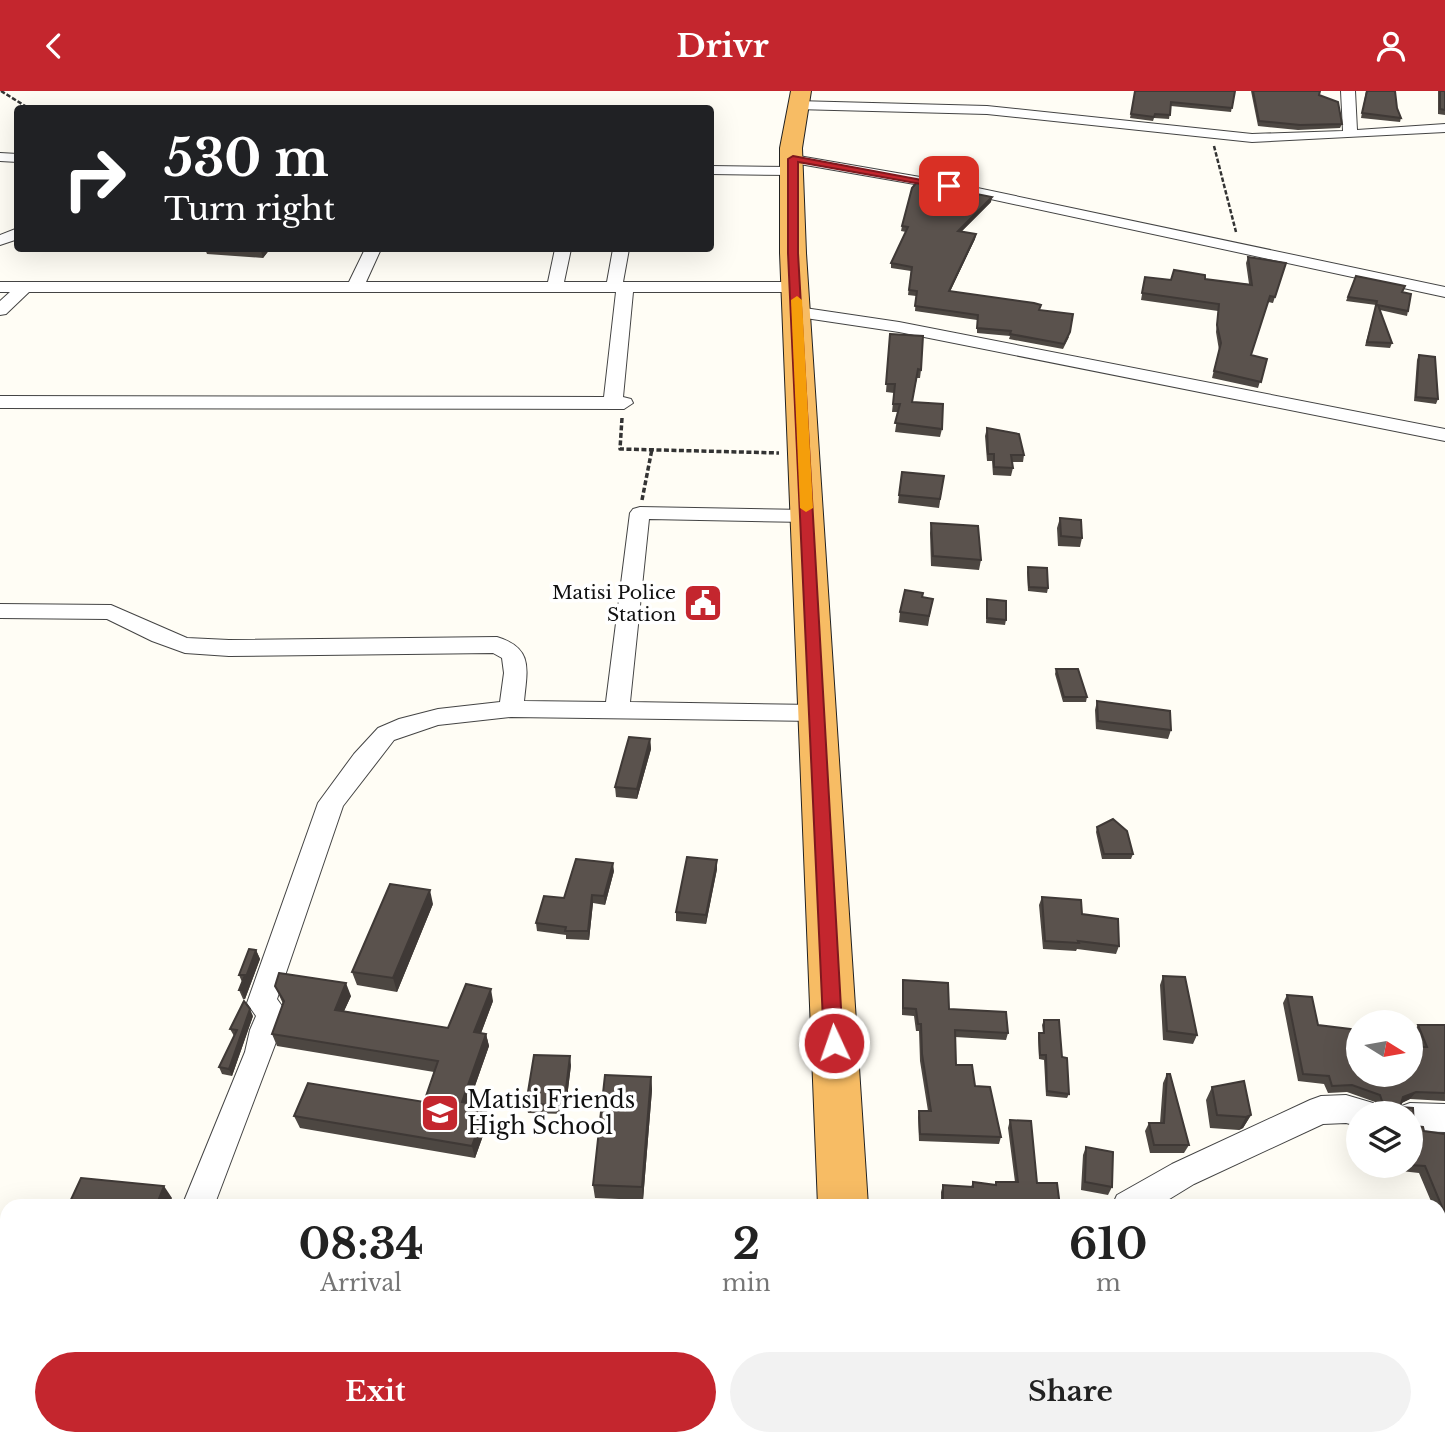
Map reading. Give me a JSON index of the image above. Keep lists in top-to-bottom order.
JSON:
{
  "places": {
    "public building": ["Matisi Police Station"],
    "school or university": ["Matisi Friends High School"]
  },
  "north": "right",
  "page": {
    "header": "Drivr",
    "turn": ["530 m", "Turn right"],
    "eta": [
      "08:34",
      "Arrival",
      "2",
      "min",
      "610",
      "m"
    ],
    "buttons": ["Exit", "Share"]
  }
}
